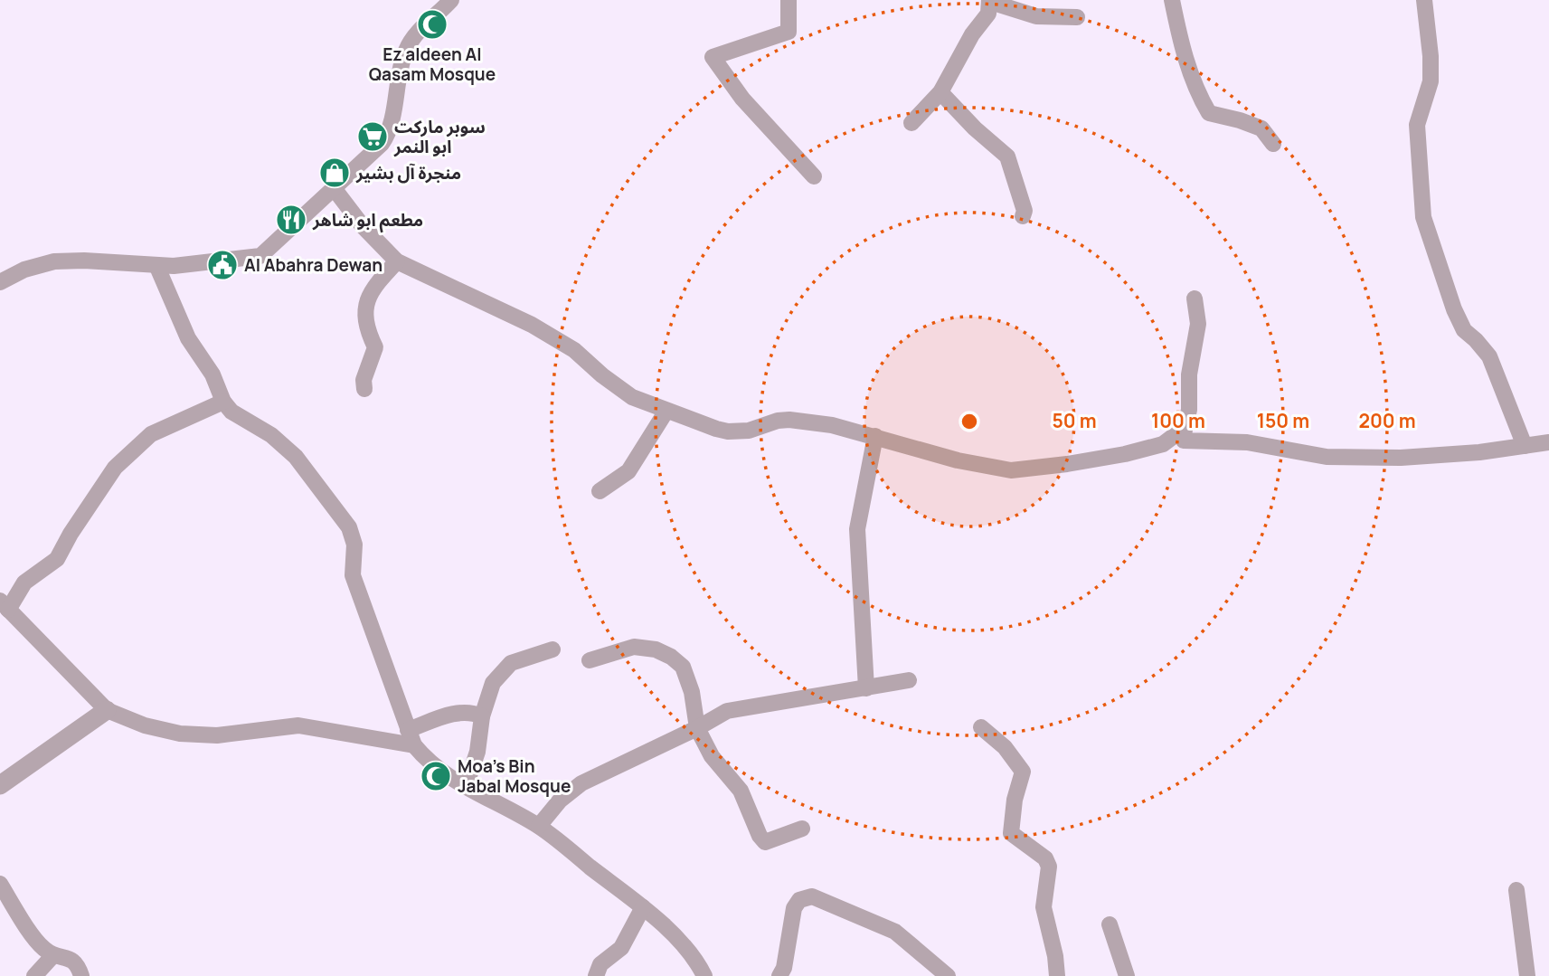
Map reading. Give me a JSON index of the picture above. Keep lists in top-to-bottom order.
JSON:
{
  "places": {
    "mosque": ["Ez aldeen Al Qasam Mosque", "Moa's Bin Jabal Mosque"],
    "supermarket": ["سوبر ماركت ابو النمر"],
    "shop": ["منجرة آل بشير"],
    "restaurant": ["مطعم ابو شاهر"],
    "public building": ["Al Abahra Dewan"]
  },
  "rings": [
    "50 m",
    "100 m",
    "150 m",
    "200 m"
  ]
}
